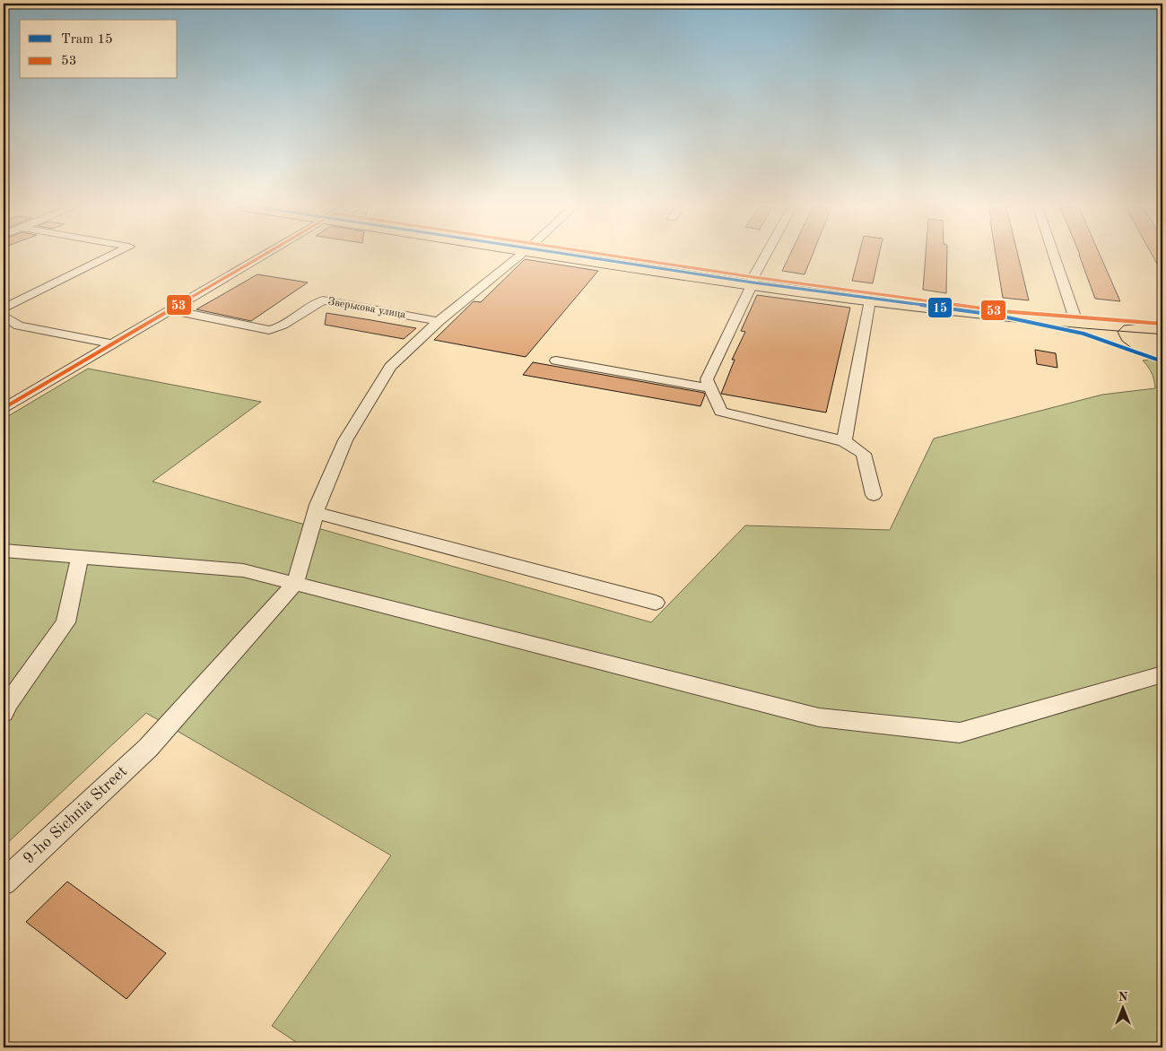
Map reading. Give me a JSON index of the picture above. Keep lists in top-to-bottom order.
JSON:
{
  "streets": {
    "street": ["Зверькова улица", "9-ho Sichnia Street"]
  },
  "lines": ["tram line 15", "transit line 53"],
  "legend": ["Tram 15", "53"],
  "north": "top"
}
